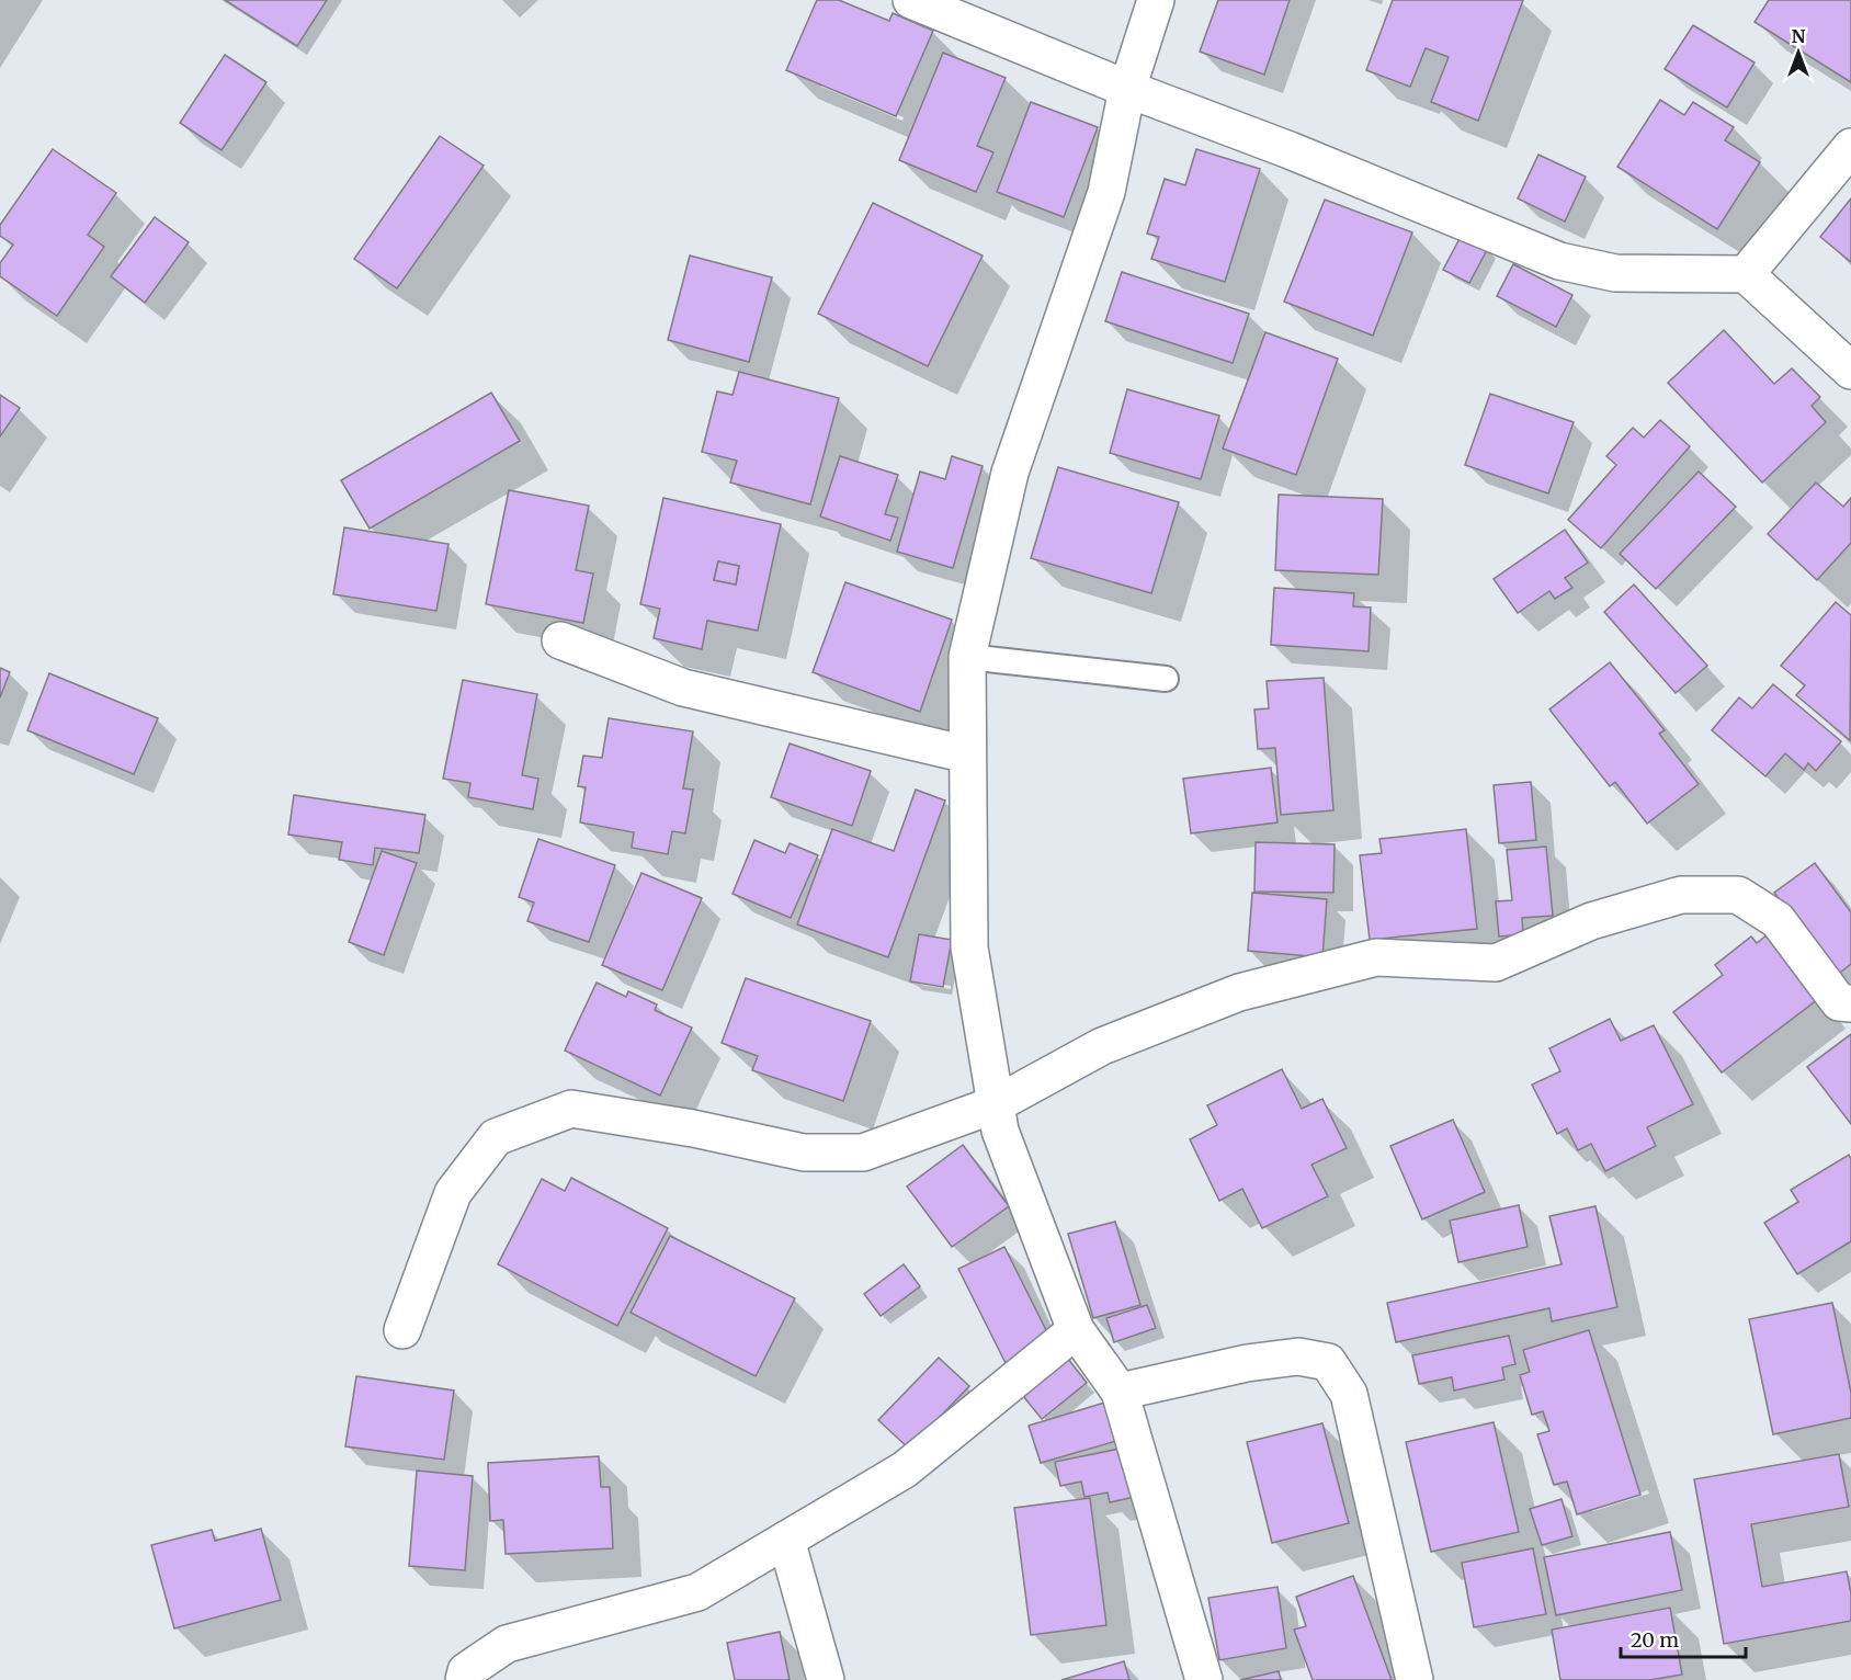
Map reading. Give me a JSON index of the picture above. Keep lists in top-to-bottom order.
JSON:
{
  "scale_bar": "20 m",
  "north": "top"
}
